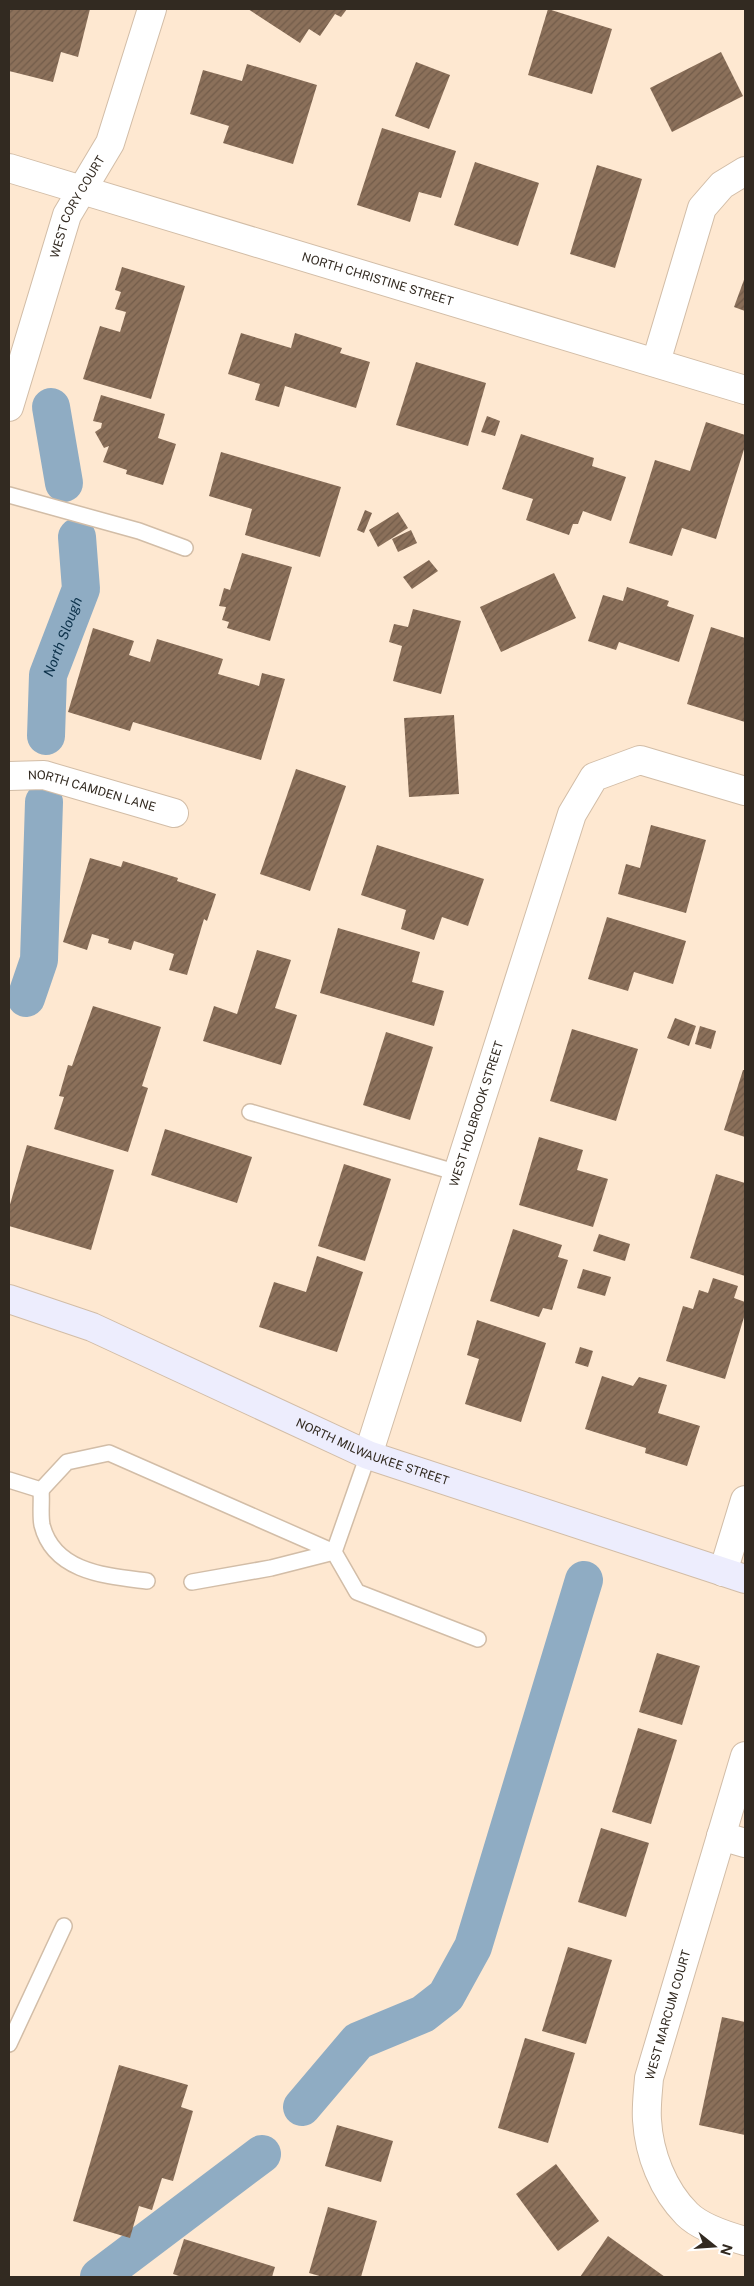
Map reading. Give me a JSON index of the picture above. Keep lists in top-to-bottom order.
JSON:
{
  "streets": {
    "main road": ["NORTH MILWAUKEE STREET"],
    "street": [
      "WEST CORY COURT",
      "NORTH CHRISTINE STREET",
      "NORTH CAMDEN LANE",
      "WEST HOLBROOK STREET",
      "WEST MARCUM COURT"
    ]
  },
  "crossings": [
    ["WEST CORY COURT", "NORTH CHRISTINE STREET"],
    ["WEST HOLBROOK STREET", "NORTH MILWAUKEE STREET"]
  ],
  "water": ["North Slough"],
  "north": "right"
}
